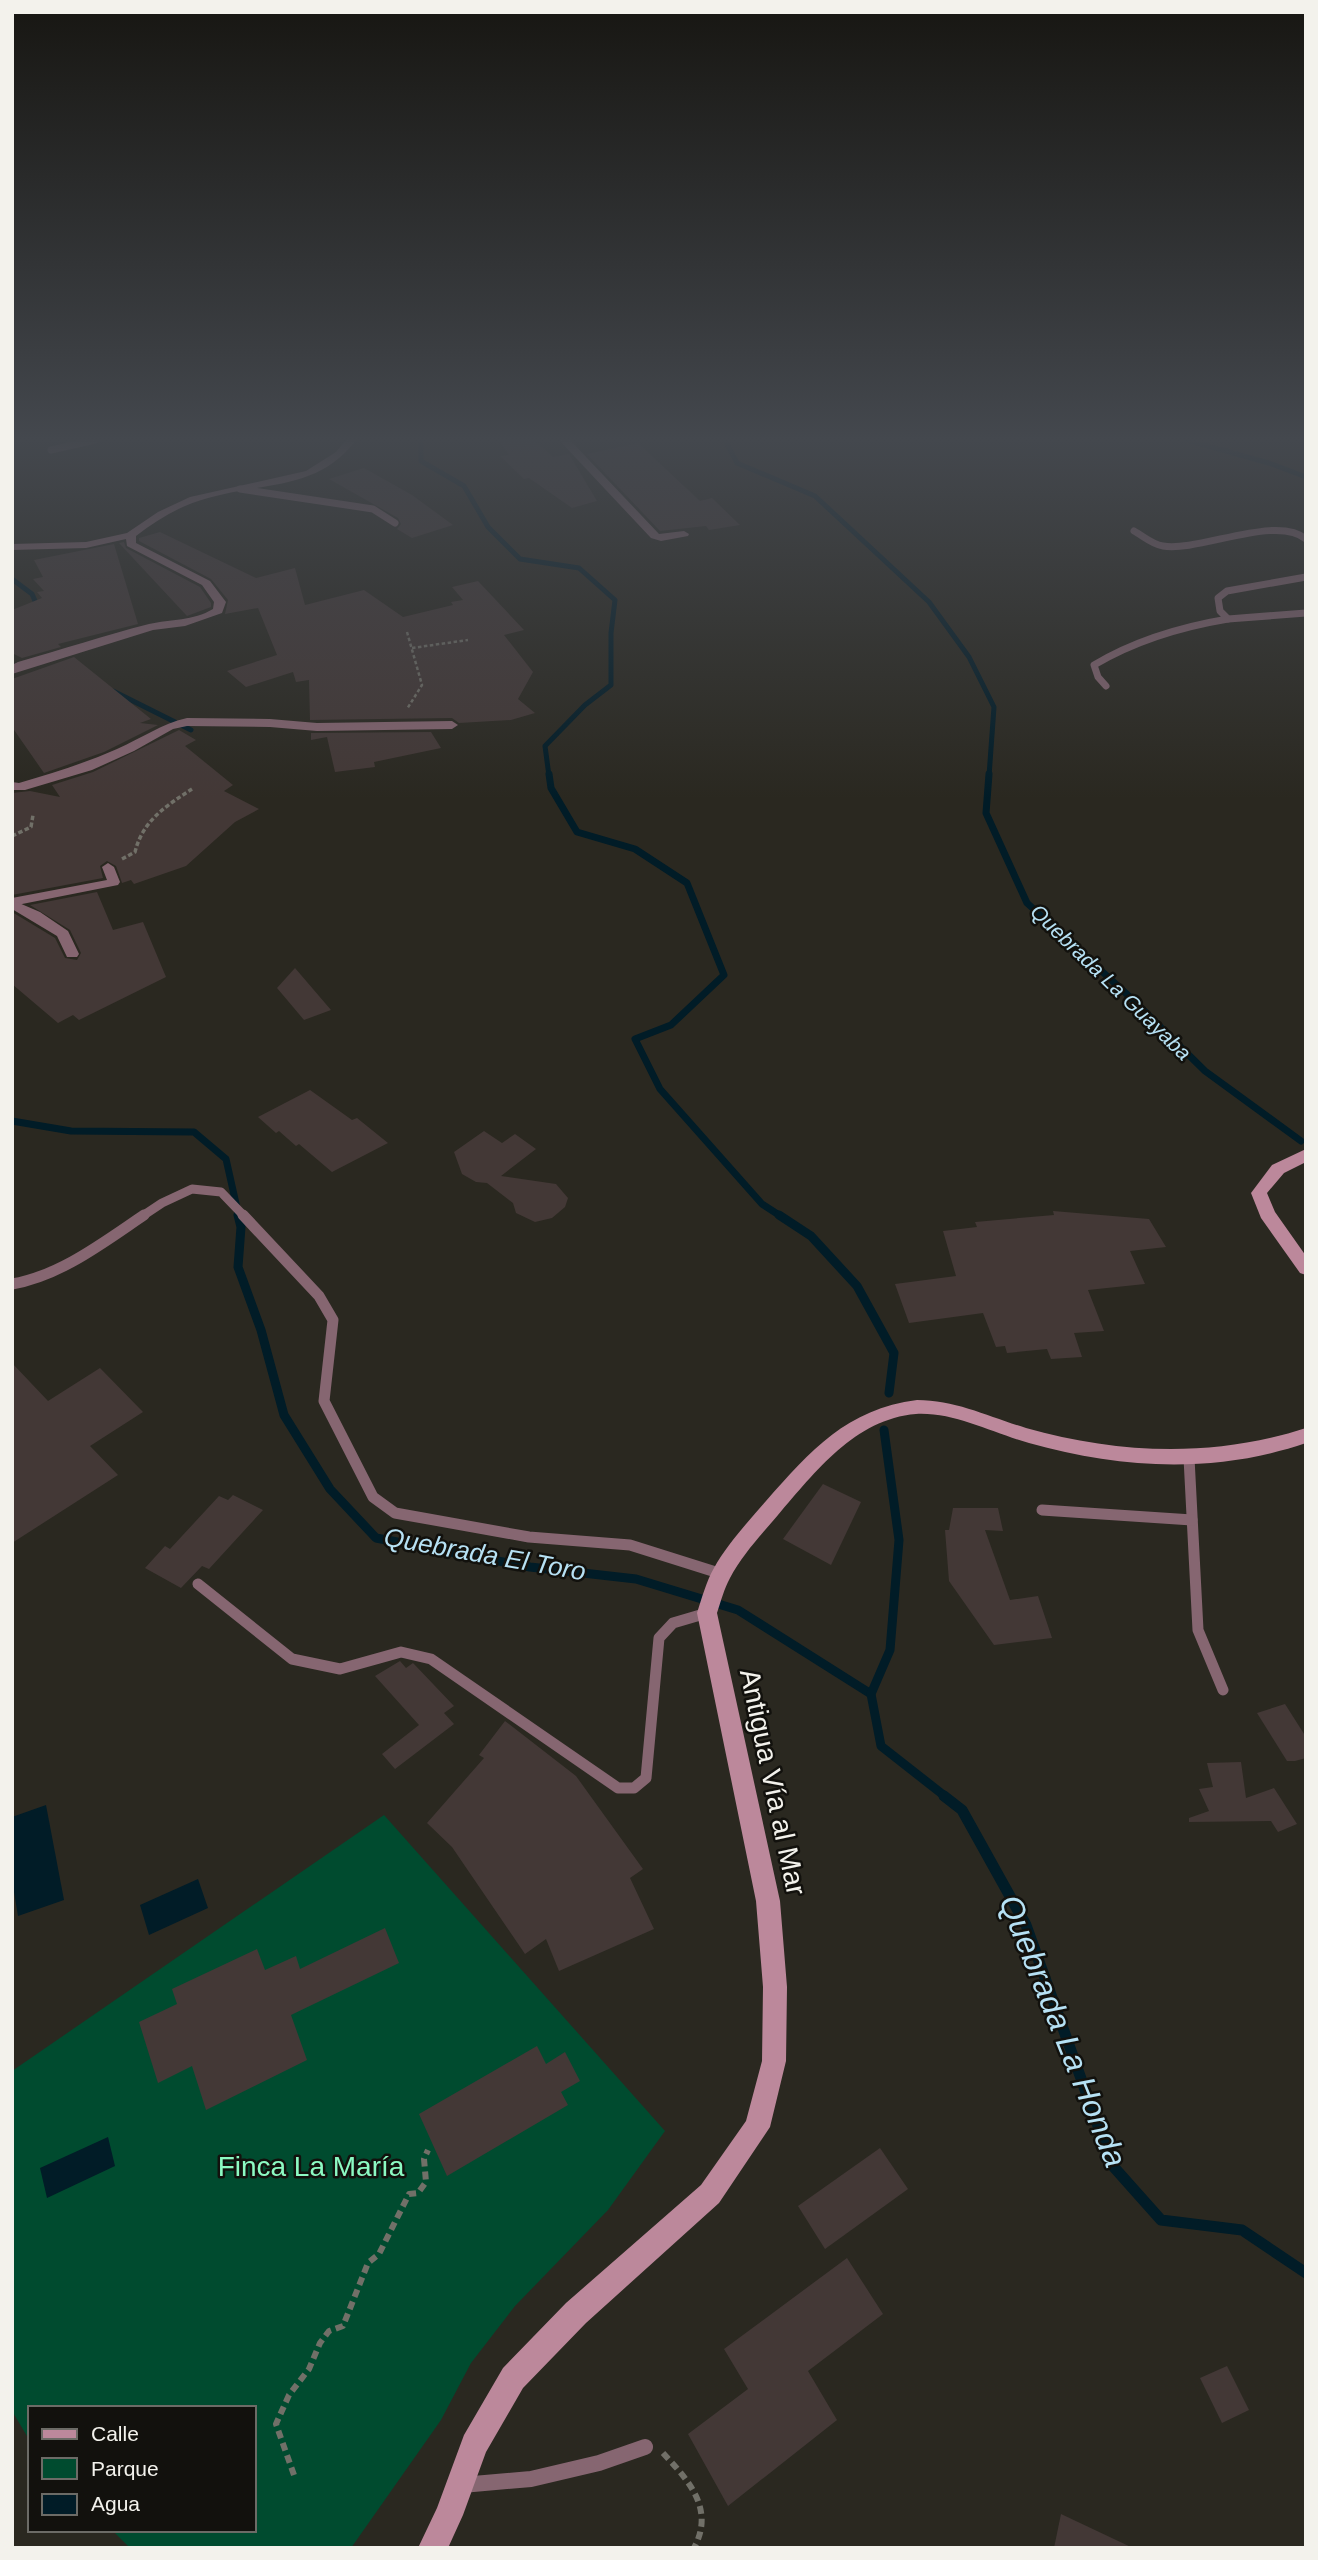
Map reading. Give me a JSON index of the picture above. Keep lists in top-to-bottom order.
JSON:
{
  "streets": {
    "main road": ["Antigua Vía al Mar"]
  },
  "water": ["Quebrada La Guayaba", "Quebrada El Toro", "Quebrada La Honda"],
  "parks": ["Finca La María"],
  "legend": ["Calle", "Parque", "Agua"]
}
